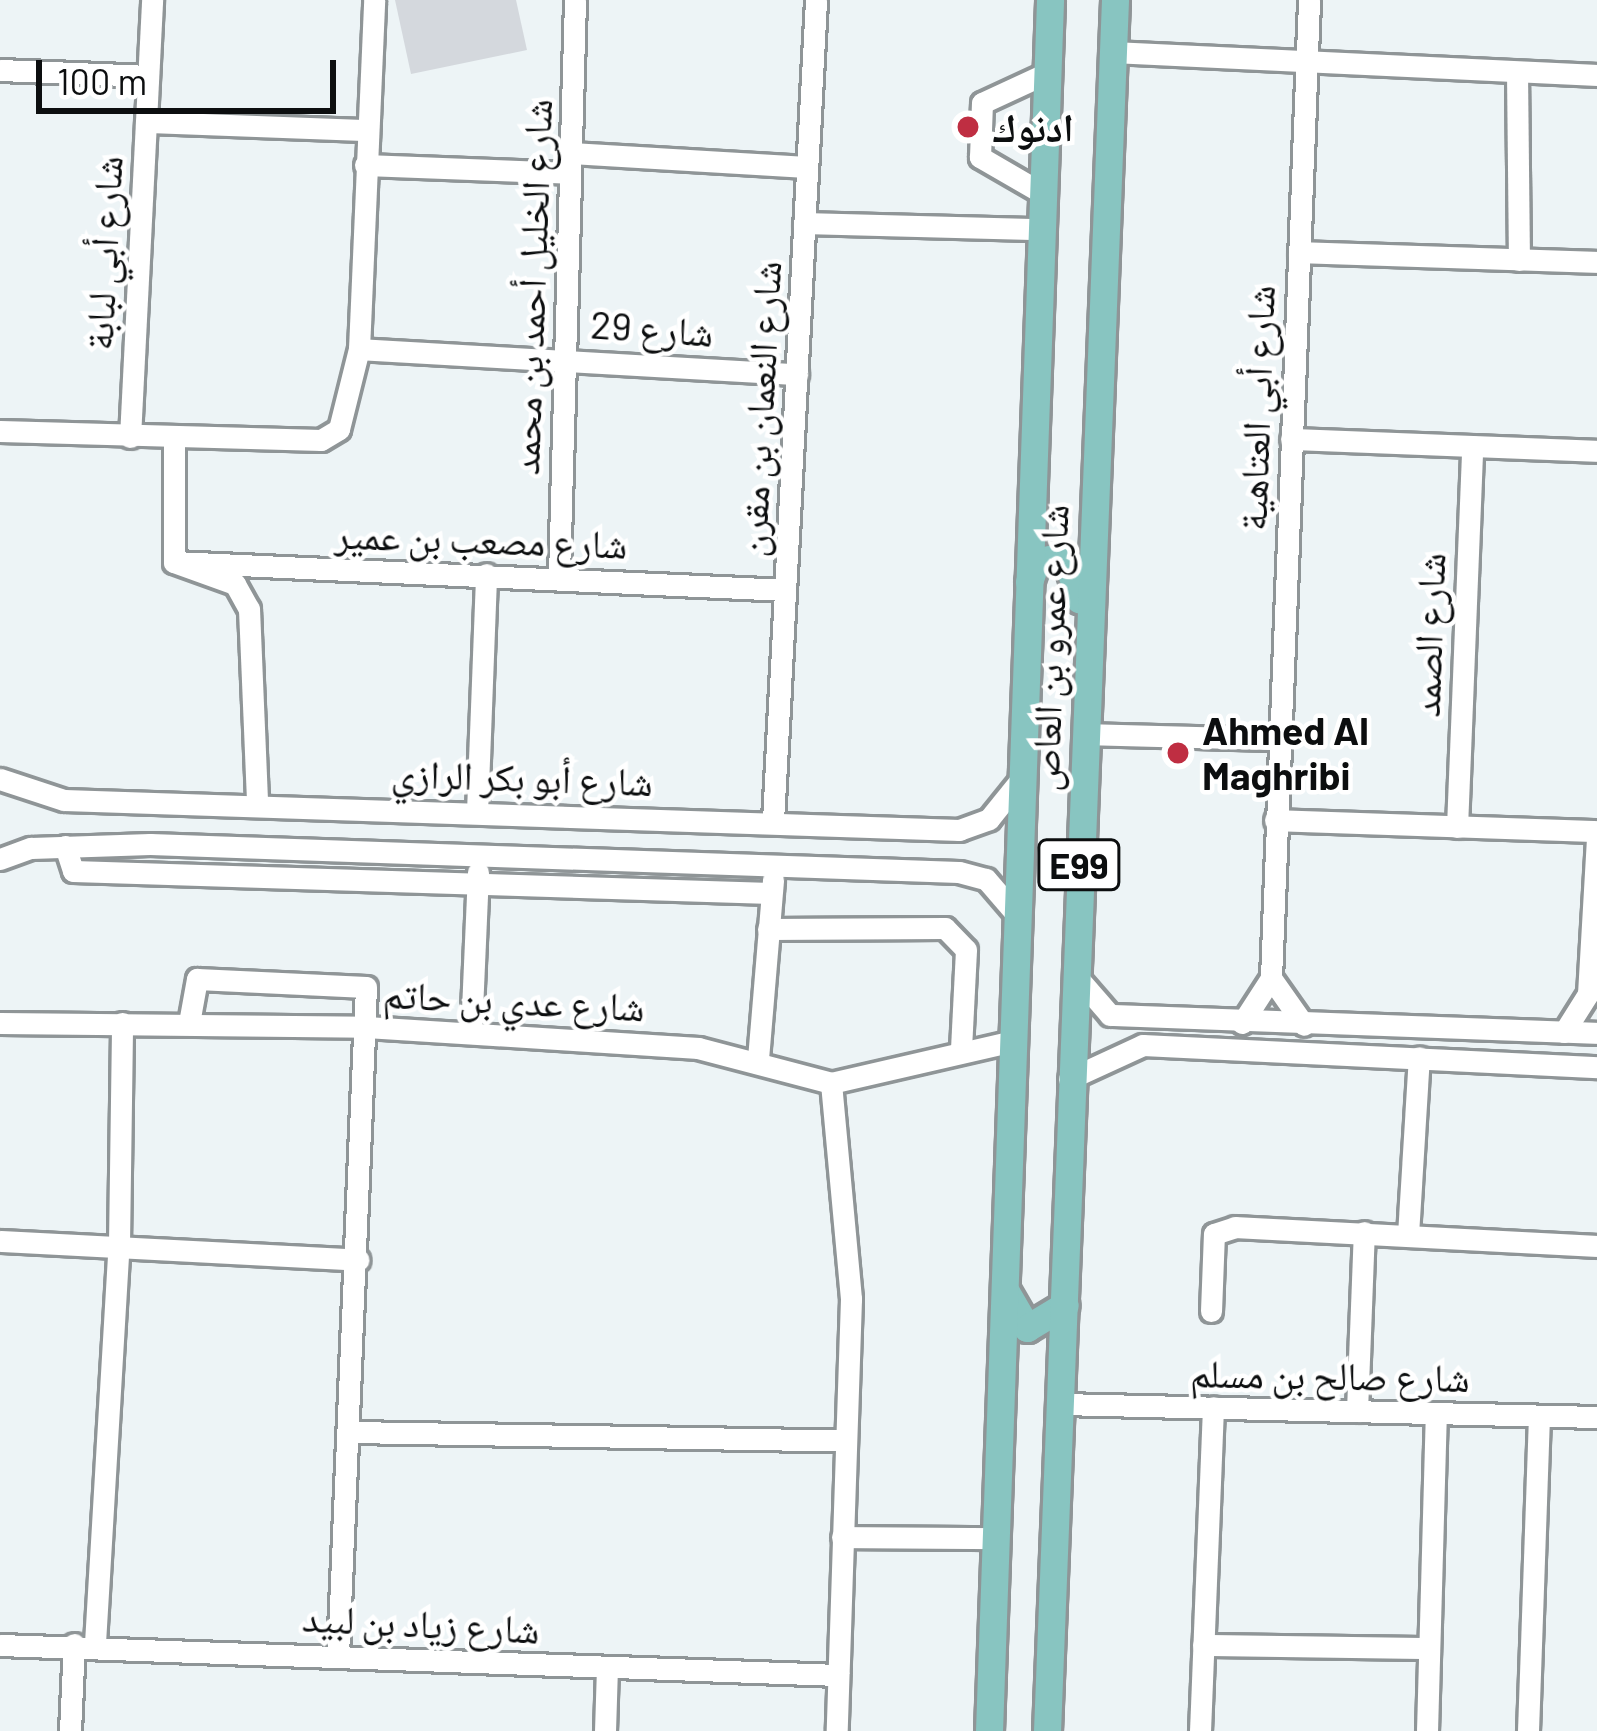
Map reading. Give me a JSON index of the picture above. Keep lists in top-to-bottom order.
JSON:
{
  "streets": {
    "main road": ["شارع عمرو بن العاص", "E99"],
    "street": [
      "شارع أبي لبابة",
      "شارع الخليل أحمد بن محمد",
      "شارع 29",
      "شارع أبي العتاهية",
      "شارع النعمان بن مقرن",
      "شارع مصعب بن عمير",
      "شارع الصمد",
      "شارع أبو بكر الرازي",
      "شارع عدي بن حاتم",
      "شارع صالح بن مسلم",
      "شارع زياد بن لبيد"
    ]
  },
  "crossings": [
    ["شارع الخليل أحمد بن محمد", "شارع 29"],
    ["شارع الخليل أحمد بن محمد", "شارع مصعب بن عمير"],
    ["شارع 29", "شارع النعمان بن مقرن"],
    ["شارع النعمان بن مقرن", "شارع مصعب بن عمير"],
    ["شارع النعمان بن مقرن", "شارع أبو بكر الرازي"],
    ["شارع عمرو بن العاص", "شارع أبو بكر الرازي"],
    ["شارع عمرو بن العاص", "شارع صالح بن مسلم"]
  ],
  "places": ["ادنوك", "Ahmed Al Maghribi"],
  "scale_bar": "100 m"
}
